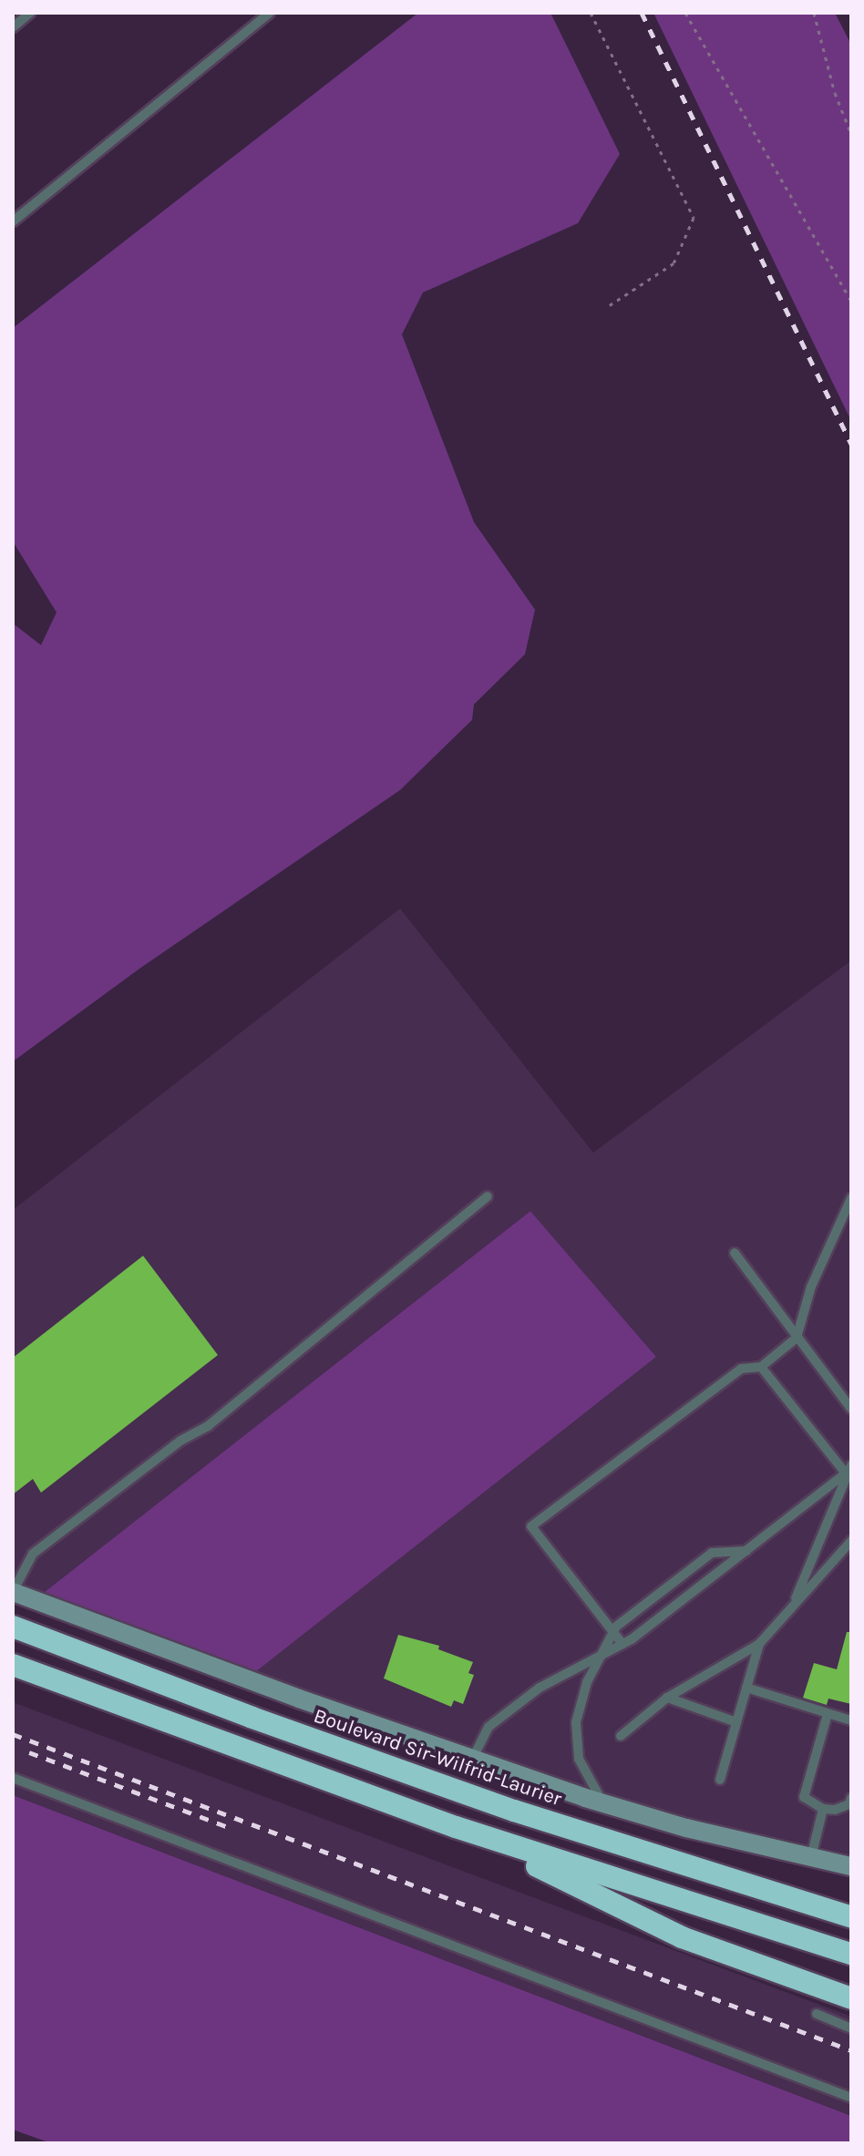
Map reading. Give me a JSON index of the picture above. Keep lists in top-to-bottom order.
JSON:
{
  "streets": {
    "highway": ["Boulevard Sir-Wilfrid-Laurier"]
  }
}
